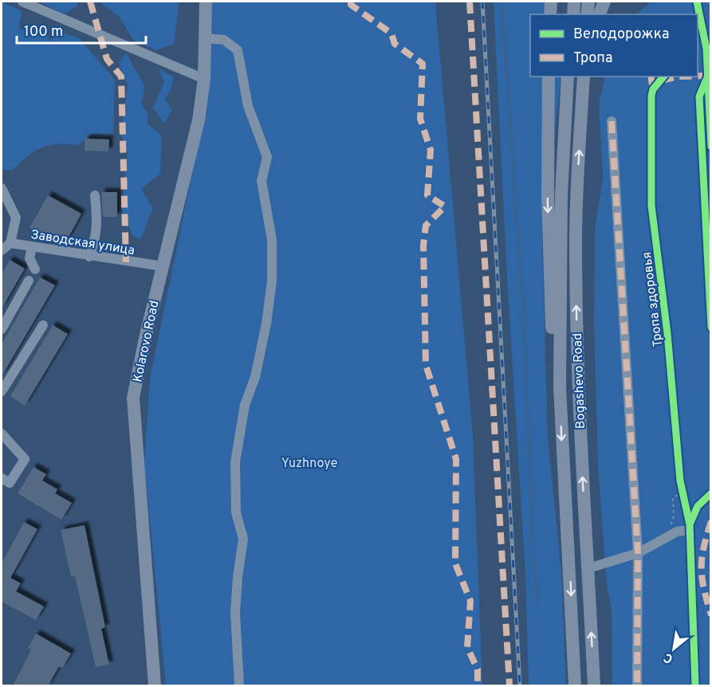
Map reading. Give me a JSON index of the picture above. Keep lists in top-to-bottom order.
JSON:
{
  "streets": {
    "main road": ["Kolarovo Road", "Bogashevo Road"],
    "street": ["Заводская улица"],
    "cycle path": ["Тропа здоровья"]
  },
  "crossings": [
    ["Заводская улица", "Kolarovo Road"]
  ],
  "parks": ["Yuzhnoye"],
  "legend": ["Велодорожка", "Тропа"],
  "scale_bar": "100 m",
  "north": "bottom left"
}
